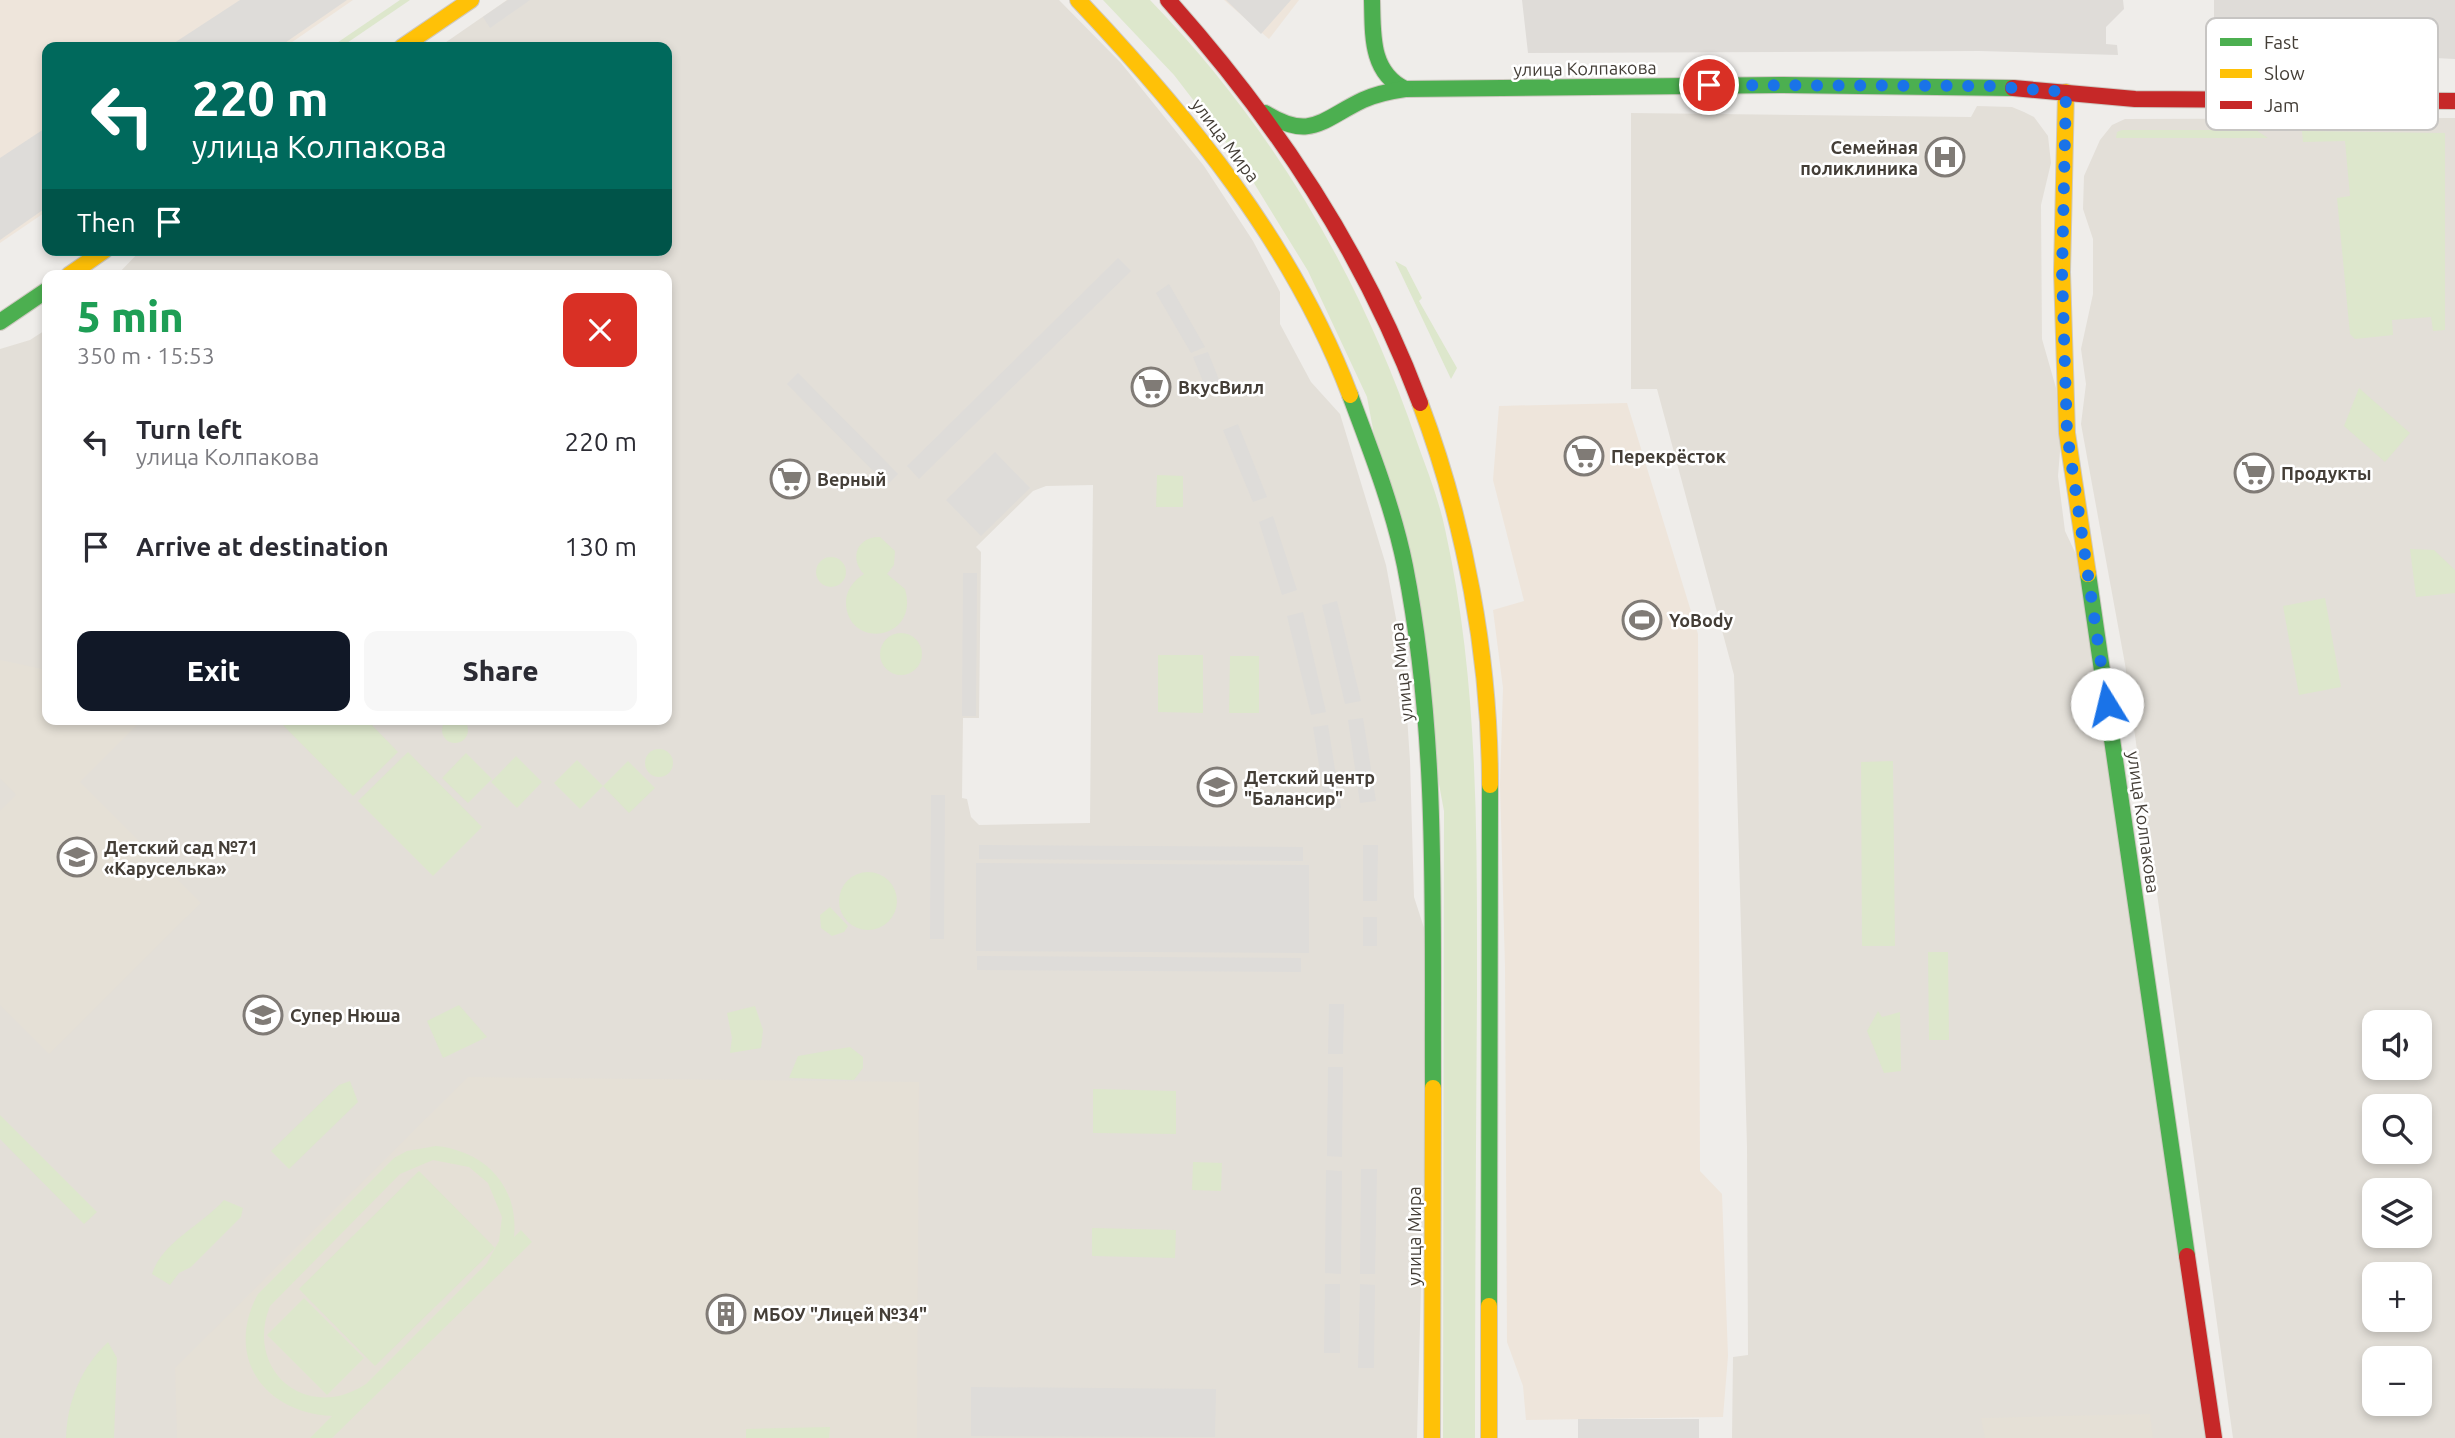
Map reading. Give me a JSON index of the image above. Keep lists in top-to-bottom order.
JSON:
{
  "streets": {
    "main road": ["улица Колпакова", "улица Мира"]
  },
  "places": {
    "hospital": ["Семейная поликлиника"],
    "supermarket": [
      "ВкусВилл",
      "Перекрёсток",
      "Продукты",
      "Верный"
    ],
    "sports": ["YoBody"],
    "school or university": ["Детский центр \"Балансир\"", "Детский сад №71 «Каруселька»", "Супер Нюша"],
    "building": ["МБОУ \"Лицей №34\""]
  },
  "legend": ["Fast", "Slow", "Jam"],
  "page": {
    "turn": ["220 m", "улица Колпакова"],
    "then": "Then",
    "heading": ["5 min", "350 m · 15:53"],
    "list": [
      {
        "name": "Turn left",
        "note": "улица Колпакова",
        "value": "220 m"
      },
      {
        "name": "Arrive at destination",
        "value": "130 m"
      }
    ],
    "buttons": ["Exit", "Share"],
    "map_buttons": ["+", "−"]
  }
}
